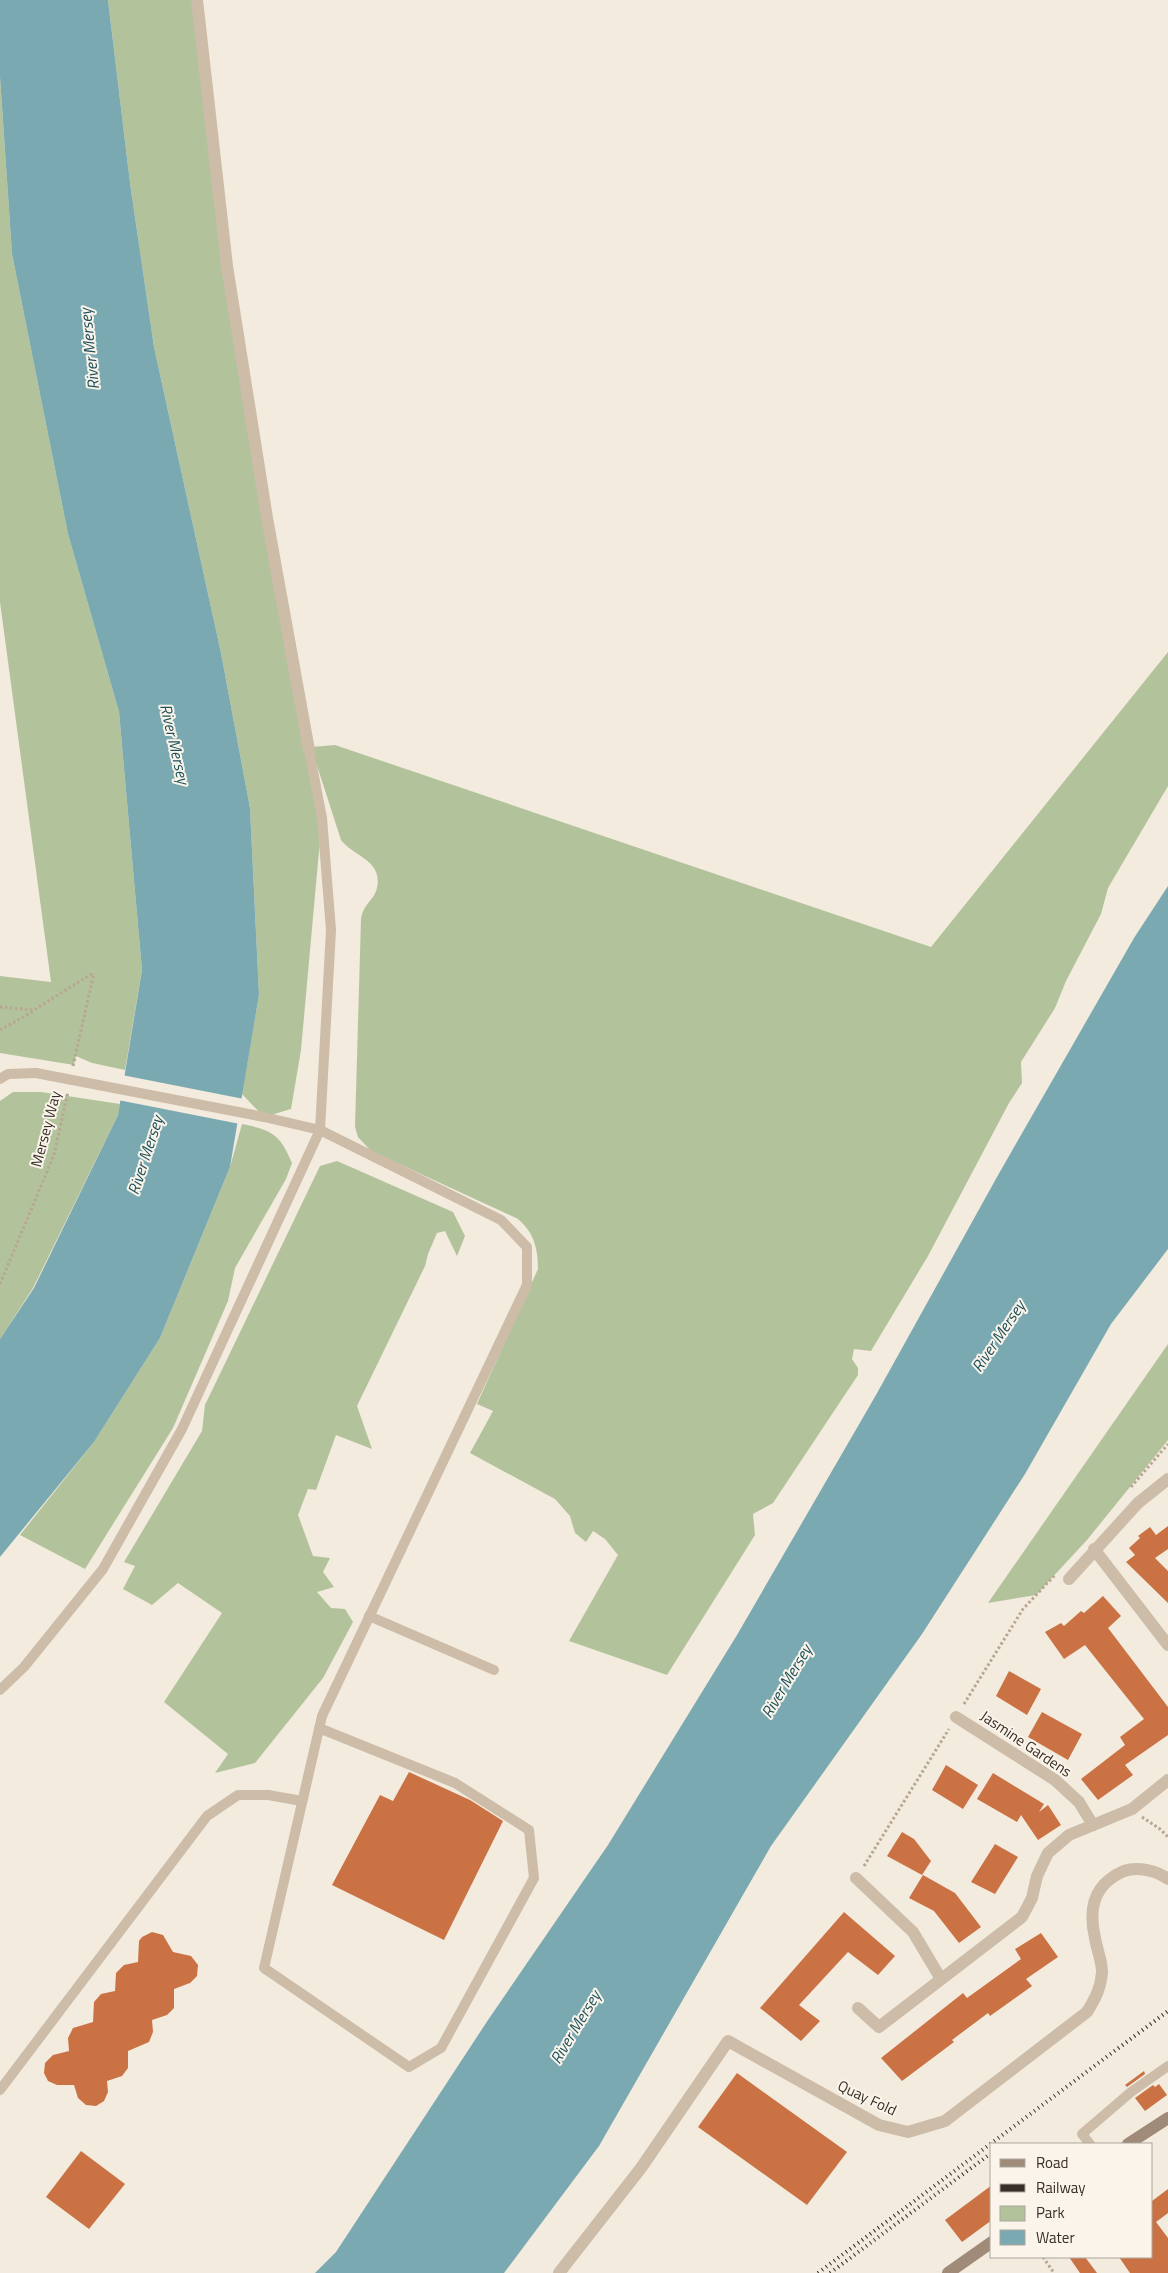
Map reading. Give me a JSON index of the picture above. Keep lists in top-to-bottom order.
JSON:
{
  "streets": {
    "street": ["Jasmine Gardens", "Quay Fold"],
    "path": ["Mersey Way"]
  },
  "water": ["River Mersey"],
  "legend": [
    "Road",
    "Railway",
    "Park",
    "Water"
  ]
}
